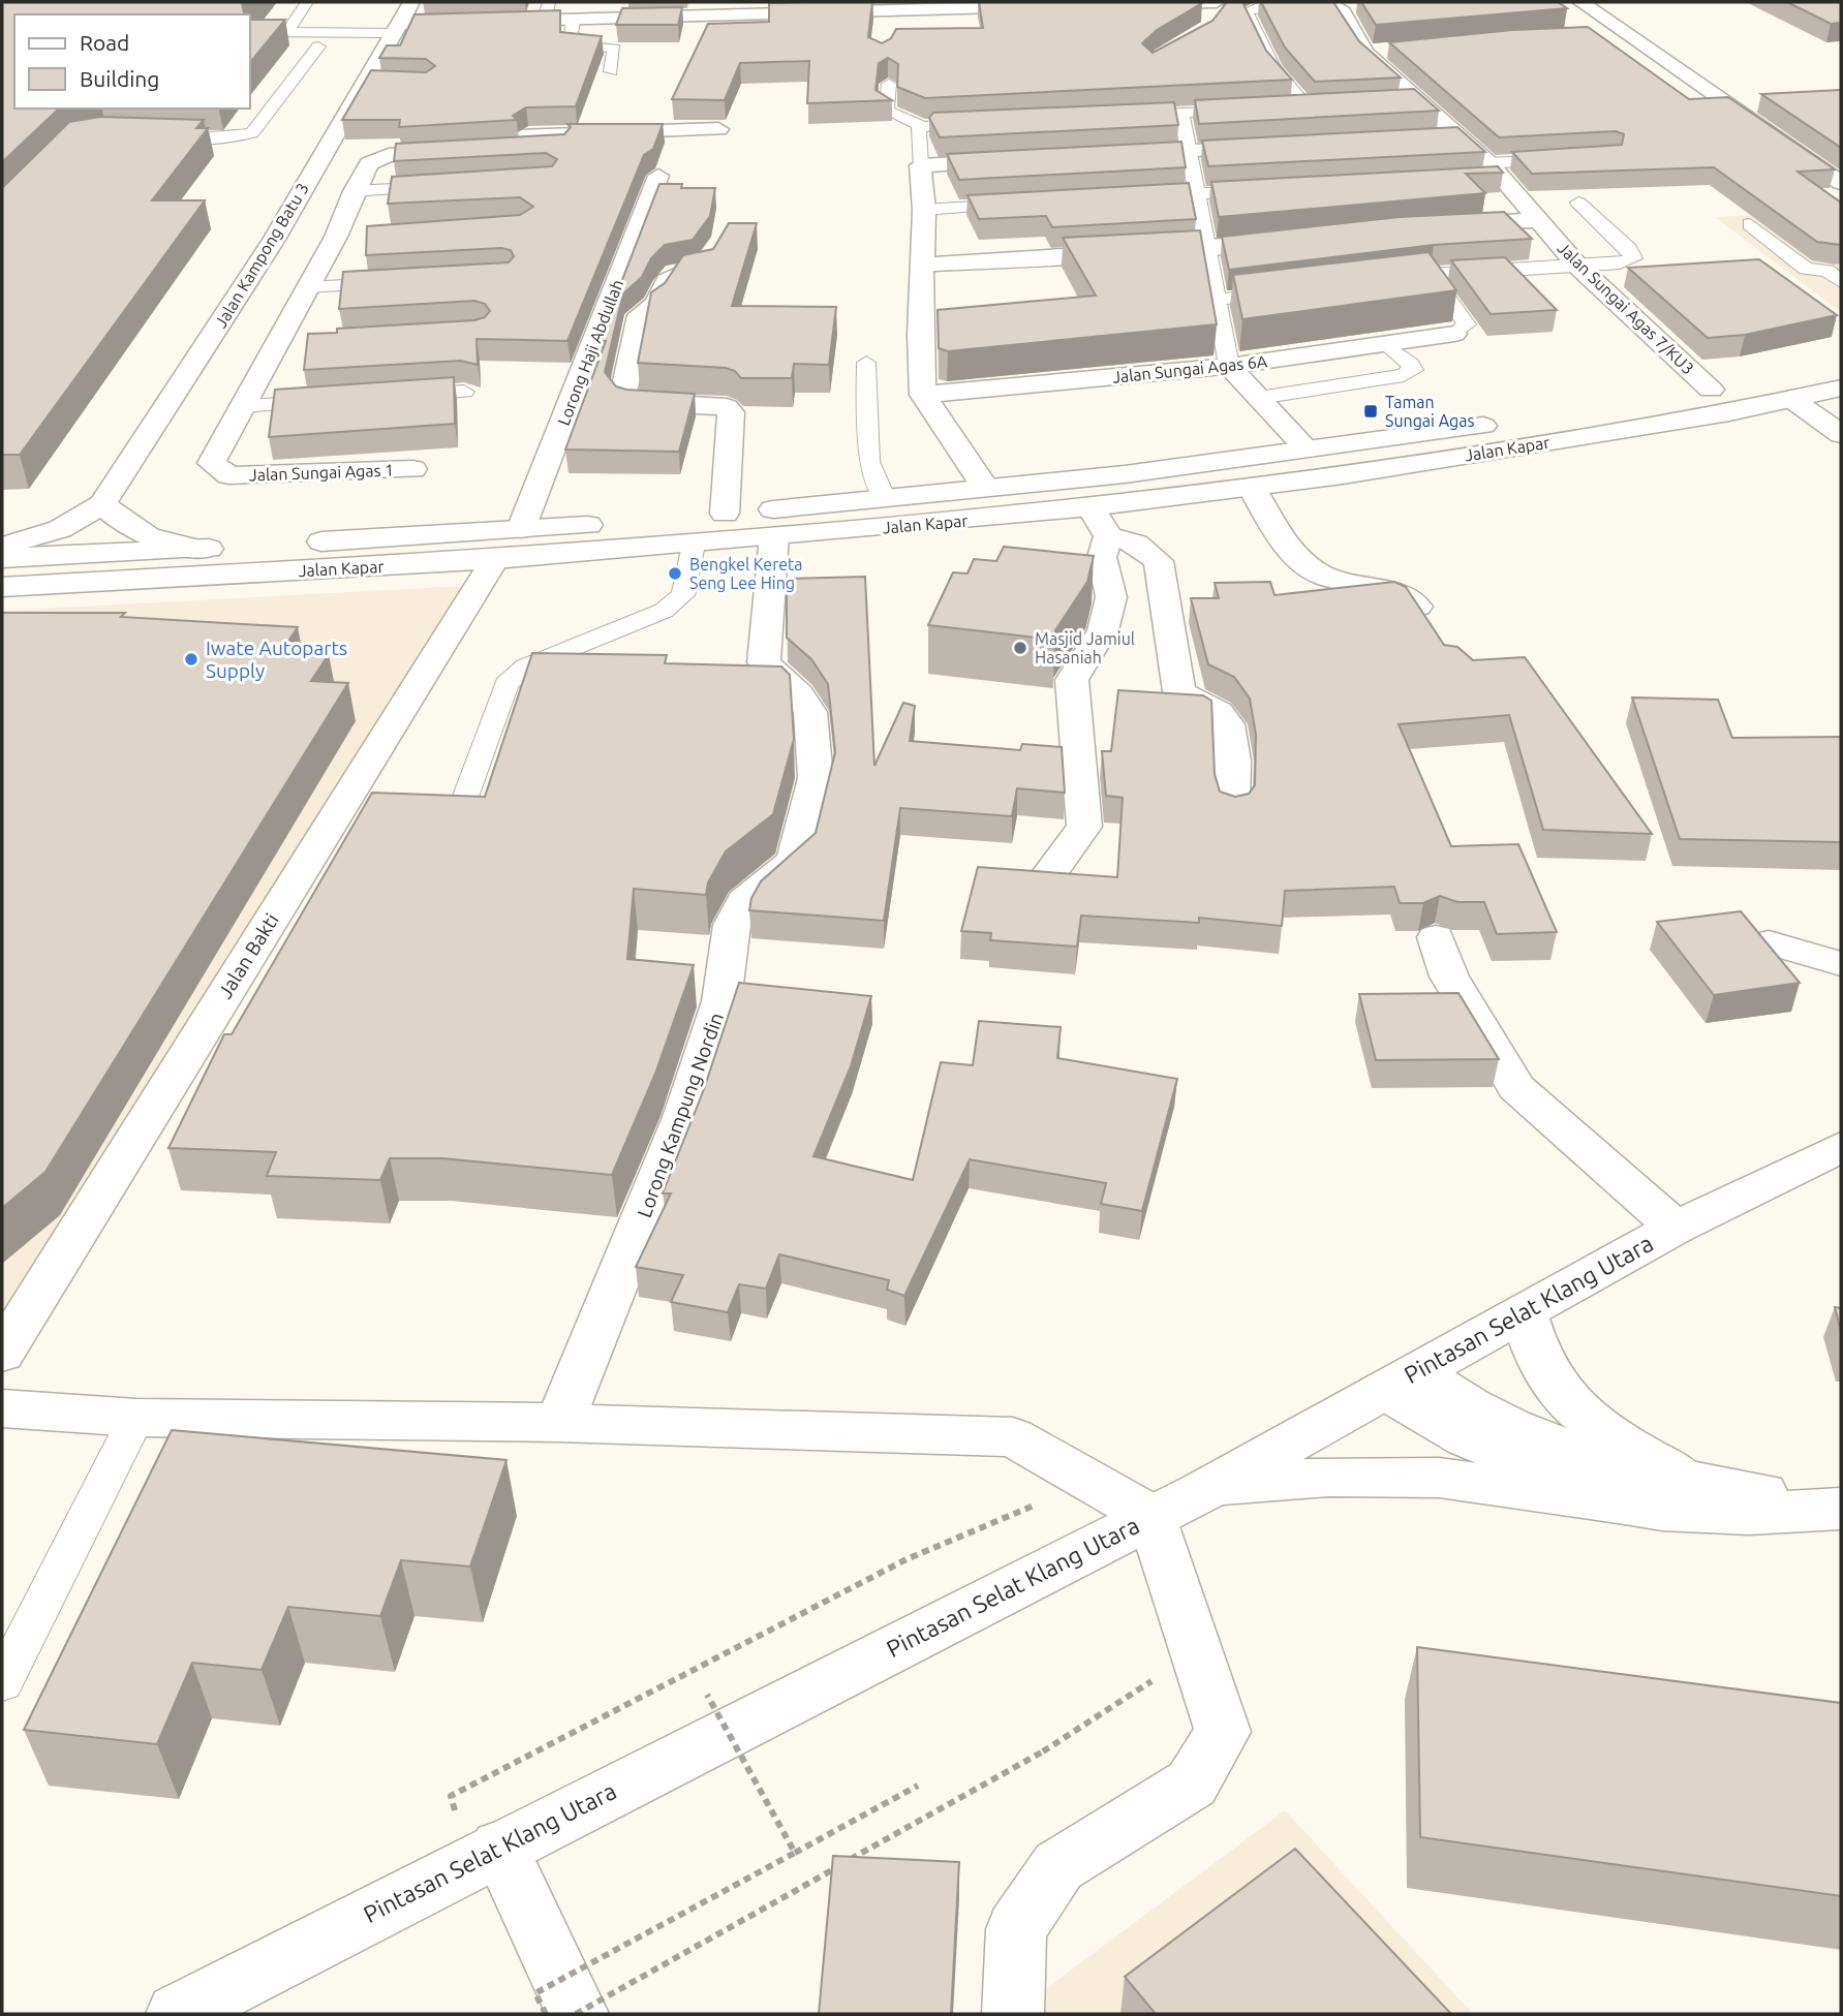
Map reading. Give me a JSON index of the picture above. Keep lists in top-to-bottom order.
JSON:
{
  "streets": {
    "main road": [
      "Jalan Kampong Batu 3",
      "Jalan Sungai Agas 7/KU3",
      "Lorong Haji Abdullah",
      "Jalan Sungai Agas 6A",
      "Jalan Kapar",
      "Jalan Sungai Agas 1",
      "Jalan Bakti",
      "Lorong Kampung Nordin",
      "Pintasan Selat Klang Utara"
    ]
  },
  "crossings": [
    ["Jalan Sungai Agas 7/KU3", "Jalan Kapar"],
    ["Lorong Haji Abdullah", "Jalan Kapar"],
    ["Jalan Kapar", "Jalan Bakti"],
    ["Jalan Kapar", "Lorong Kampung Nordin"]
  ],
  "places": {
    "transit": ["Taman Sungai Agas"],
    "other": ["Bengkel Kereta Seng Lee Hing", "Masjid Jamiul Hasaniah", "Iwate Autoparts Supply"]
  },
  "legend": ["Road", "Building"]
}
